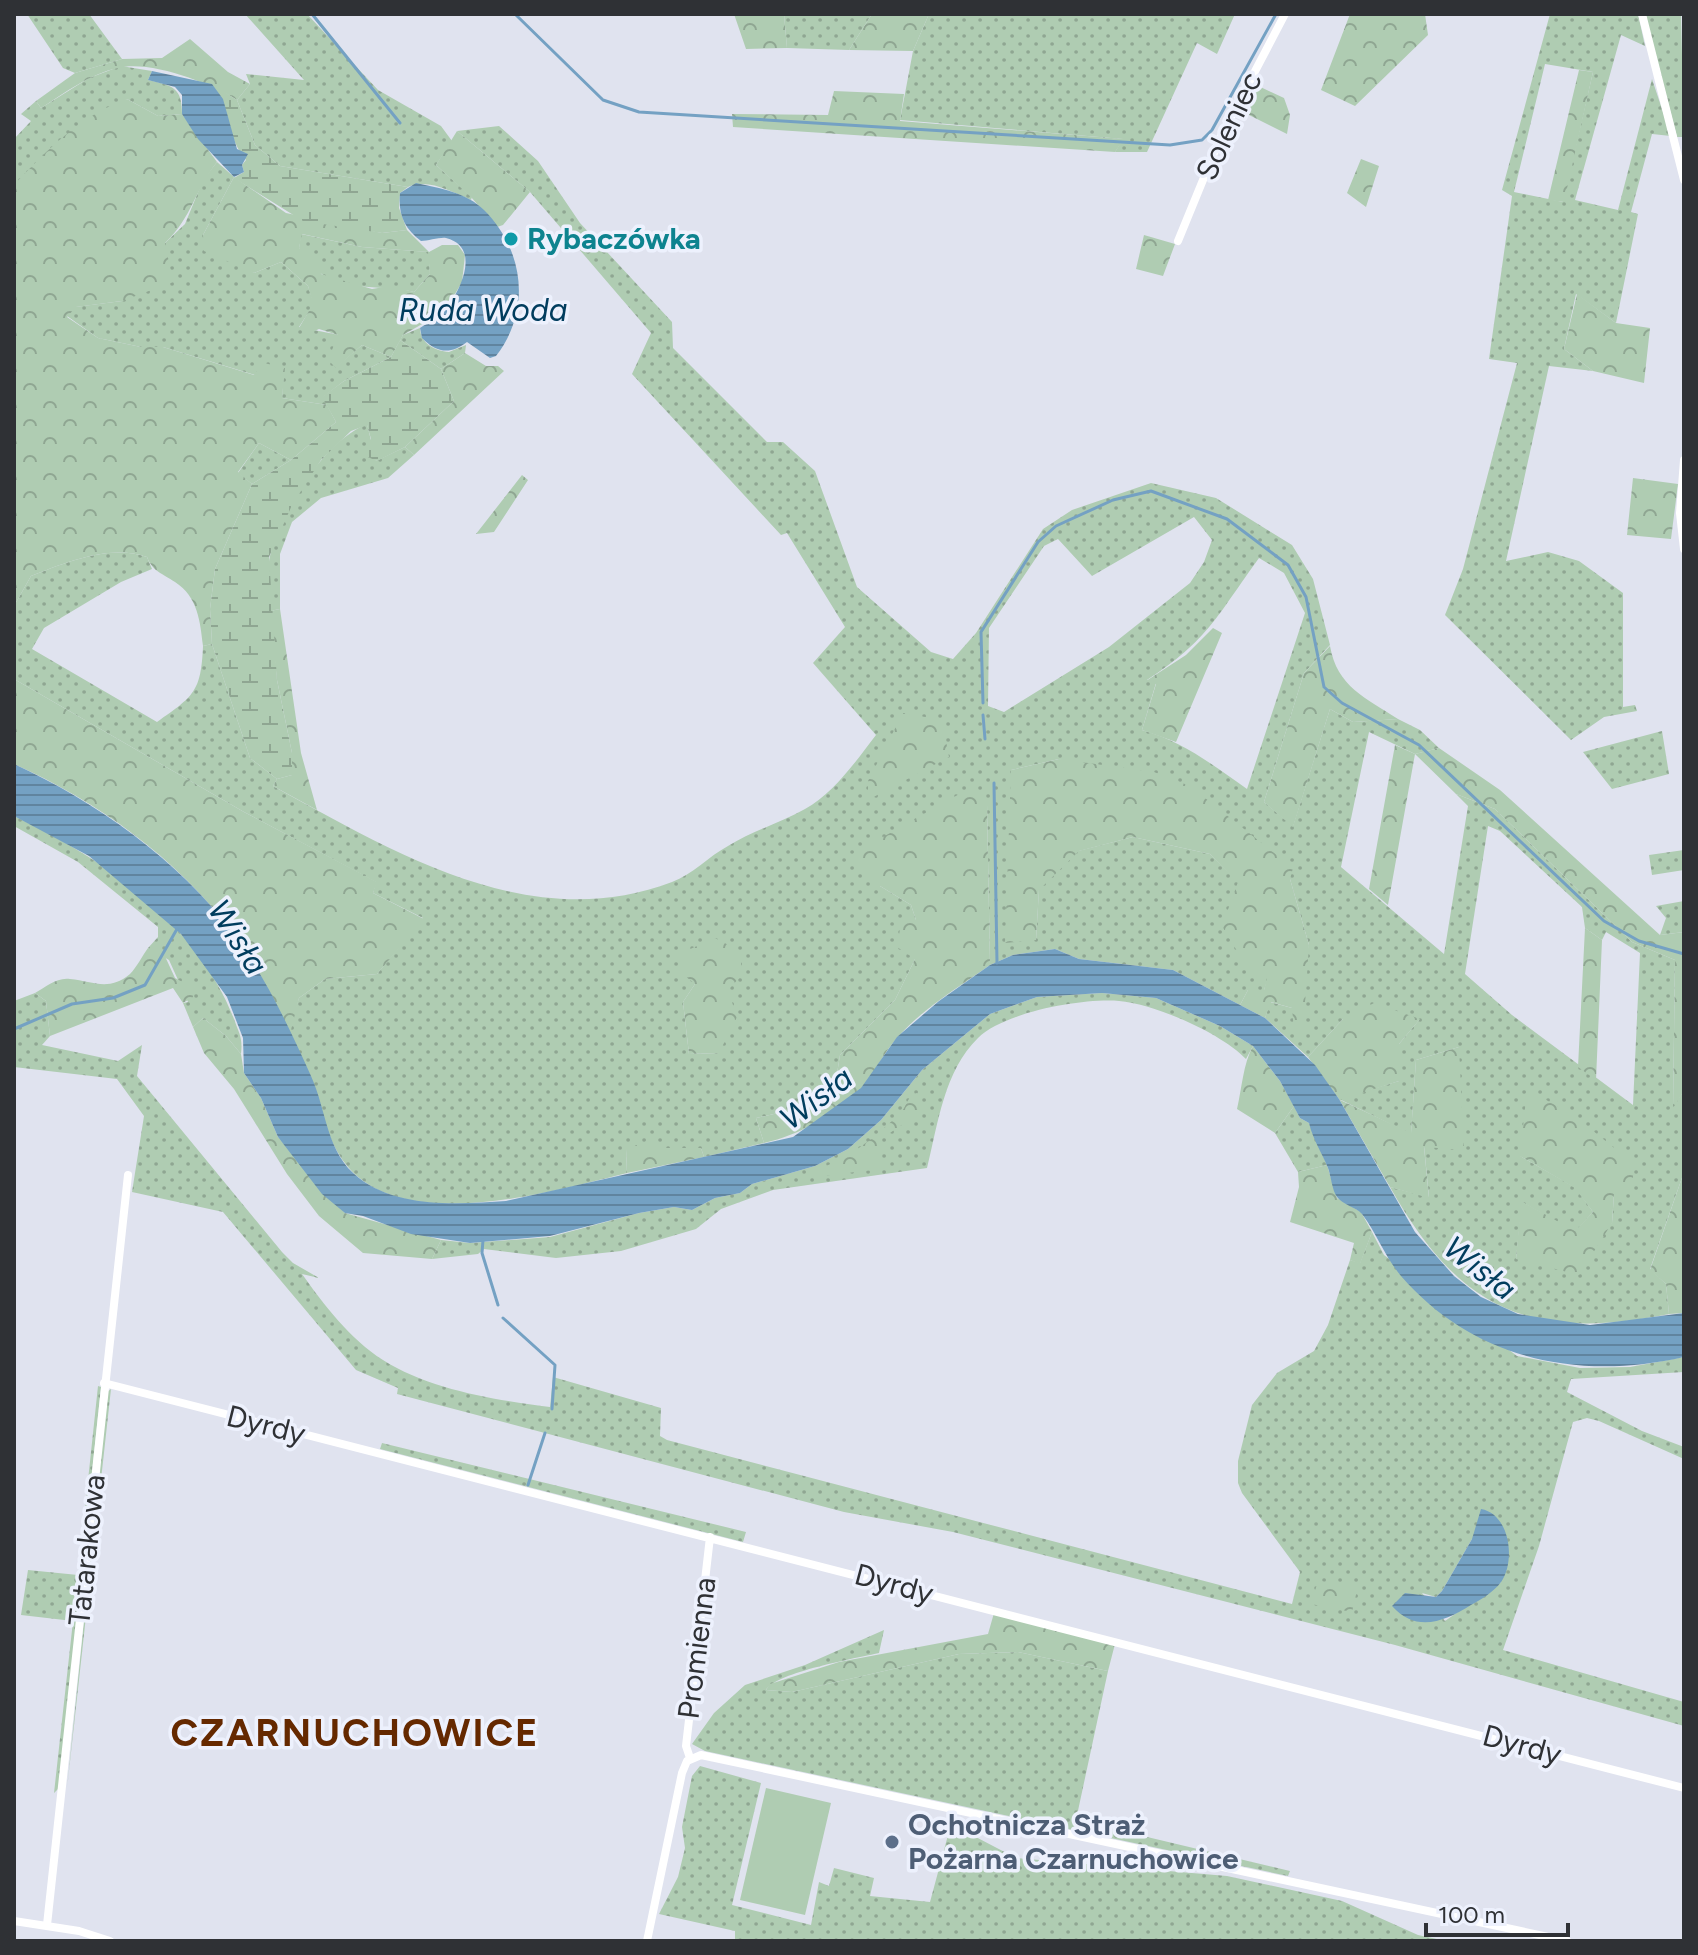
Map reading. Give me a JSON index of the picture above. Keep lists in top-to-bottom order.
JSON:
{
  "streets": {
    "street": [
      "Soleniec",
      "Dyrdy",
      "Tatarakowa",
      "Promienna"
    ]
  },
  "crossings": [
    ["Dyrdy", "Tatarakowa"],
    ["Dyrdy", "Promienna"]
  ],
  "districts": ["CZARNUCHOWICE"],
  "water": ["Ruda Woda", "Wisła"],
  "places": ["Rybaczówka", "Ochotnicza Straż Pożarna Czarnuchowice"],
  "scale_bar": "100 m"
}
